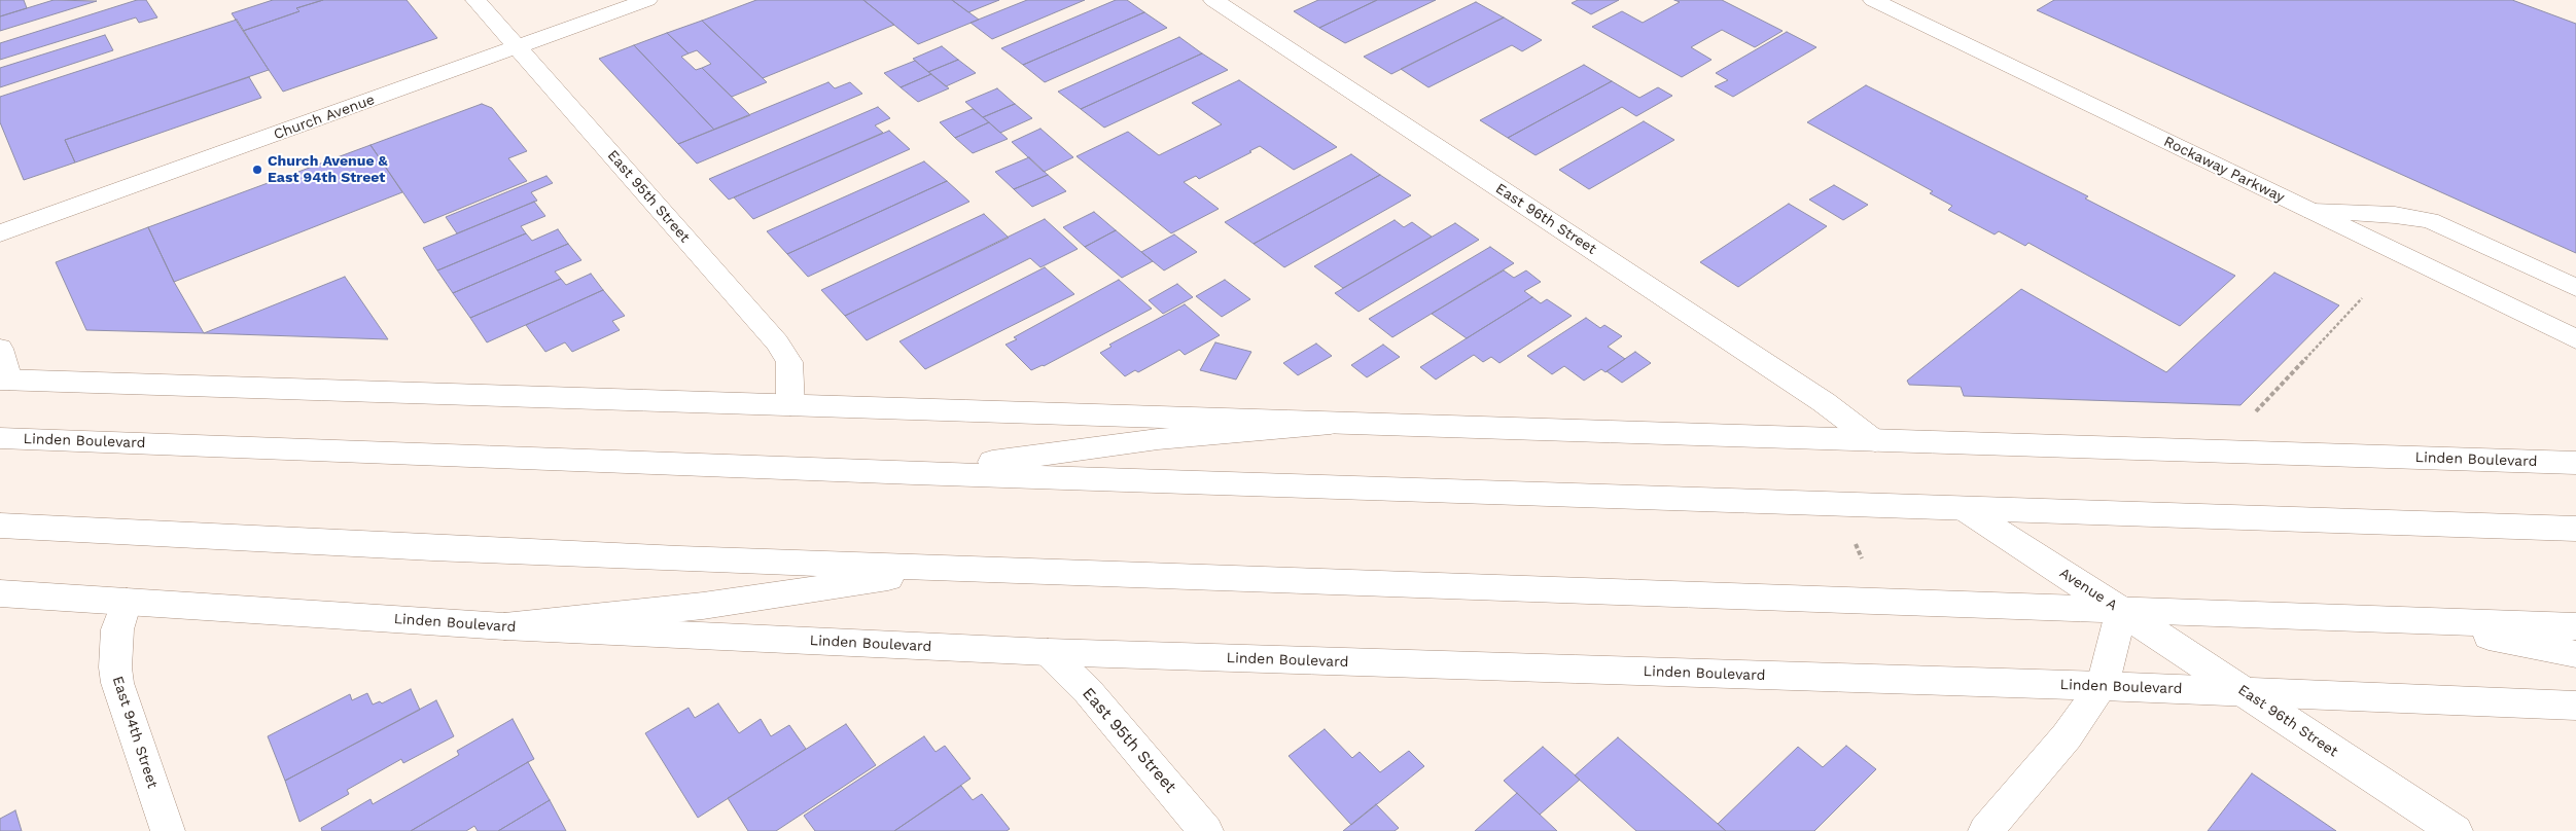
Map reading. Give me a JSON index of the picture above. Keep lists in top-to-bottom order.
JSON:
{
  "streets": {
    "main road": [
      "Church Avenue",
      "Rockaway Parkway",
      "East 95th Street",
      "East 96th Street",
      "Linden Boulevard",
      "Avenue A",
      "East 94th Street"
    ]
  },
  "crossings": [
    ["Church Avenue", "East 95th Street"],
    ["East 95th Street", "Linden Boulevard"],
    ["East 96th Street", "Linden Boulevard"],
    ["East 96th Street", "Avenue A"],
    ["Linden Boulevard", "Avenue A"],
    ["Linden Boulevard", "East 94th Street"]
  ],
  "places": ["Church Avenue & East 94th Street"]
}
